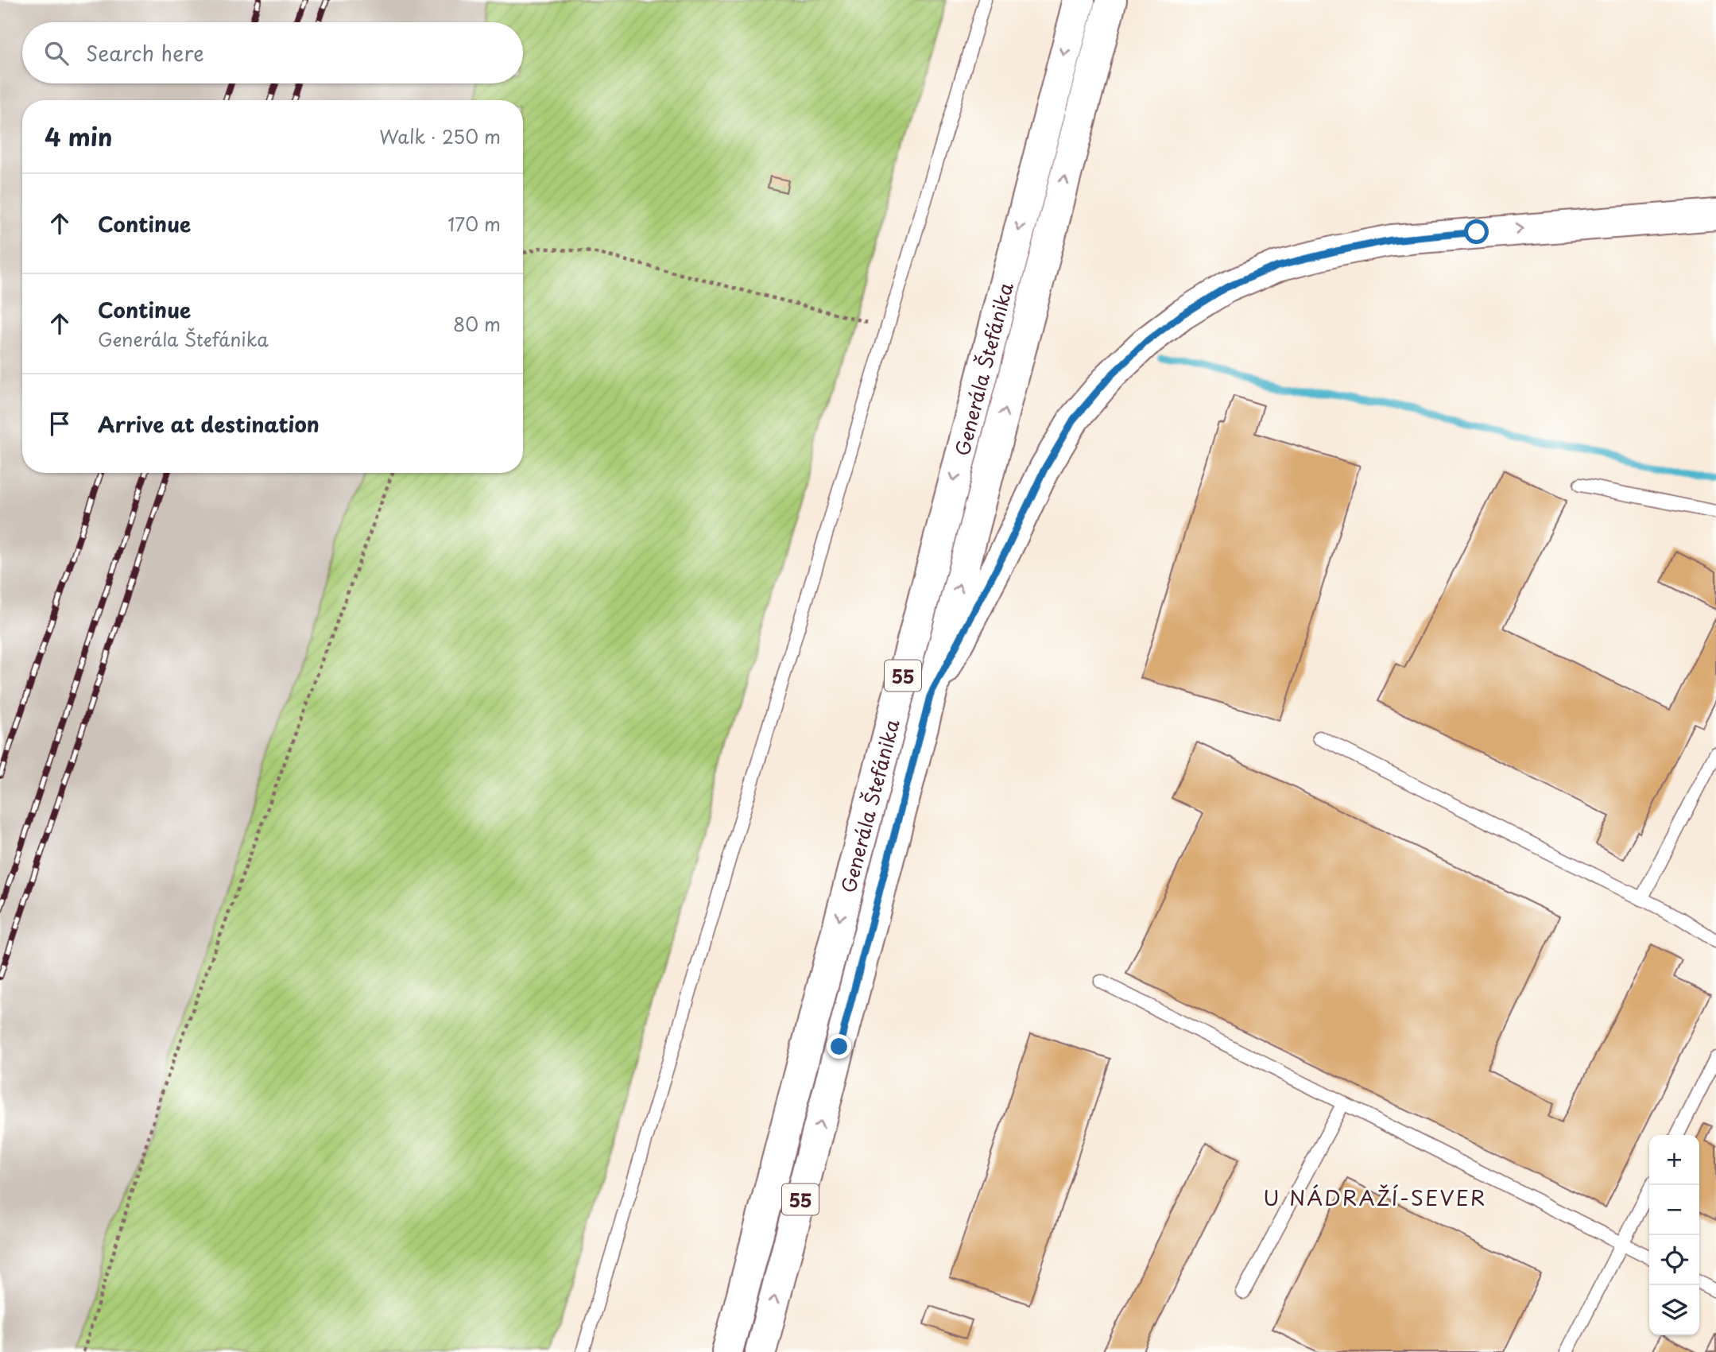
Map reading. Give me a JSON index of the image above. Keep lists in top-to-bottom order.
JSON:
{
  "streets": {
    "main road": ["Generála Štefánika", "55"]
  },
  "districts": ["U NÁDRAŽÍ-SEVER"],
  "page": {
    "search": "Search here",
    "heading": ["4 min", "Walk · 250 m"],
    "list": [
      ["Continue", "170 m"],
      ["Continue", "Generála Štefánika", "80 m"],
      "Arrive at destination"
    ],
    "map_buttons": ["+", "−"]
  }
}
